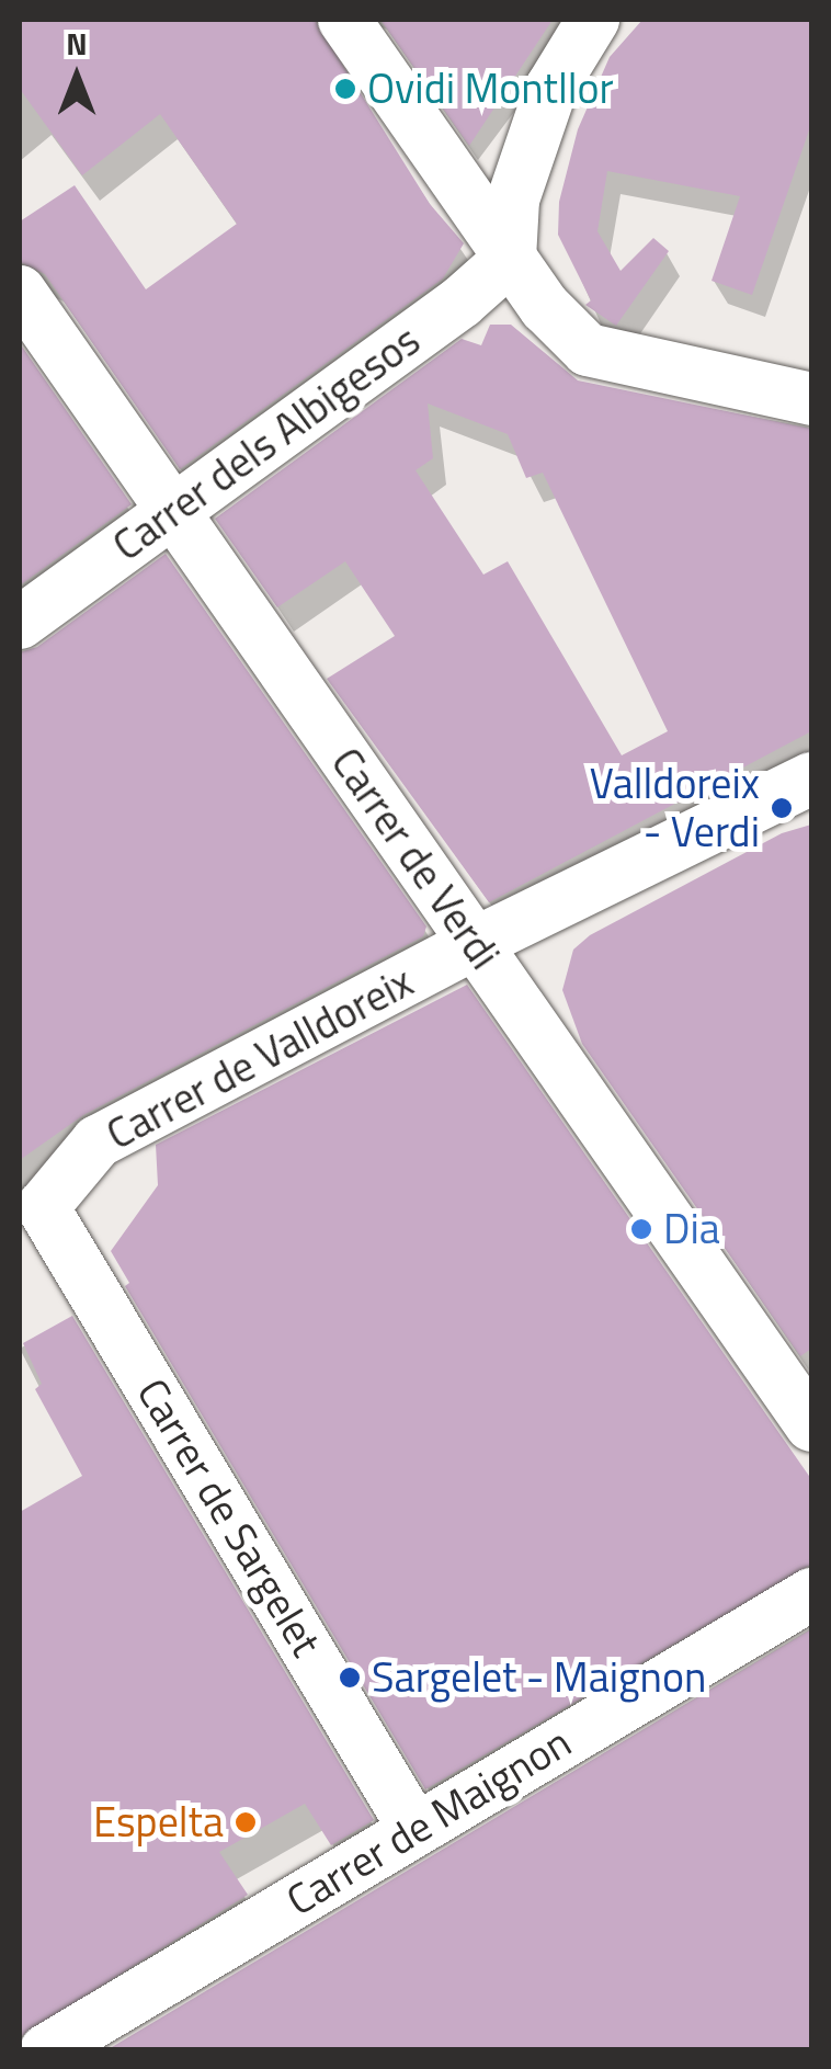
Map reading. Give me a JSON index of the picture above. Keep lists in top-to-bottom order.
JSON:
{
  "streets": {
    "street": [
      "Carrer dels Albigesos",
      "Carrer de Verdi",
      "Carrer de Valldoreix",
      "Carrer de Sargelet",
      "Carrer de Maignon"
    ]
  },
  "crossings": [
    ["Carrer dels Albigesos", "Carrer de Verdi"],
    ["Carrer de Verdi", "Carrer de Valldoreix"],
    ["Carrer de Valldoreix", "Carrer de Sargelet"],
    ["Carrer de Sargelet", "Carrer de Maignon"]
  ],
  "places": [
    "Ovidi Montllor",
    "Valldoreix - Verdi",
    "Dia",
    "Sargelet - Maignon",
    "Espelta"
  ],
  "north": "top"
}
